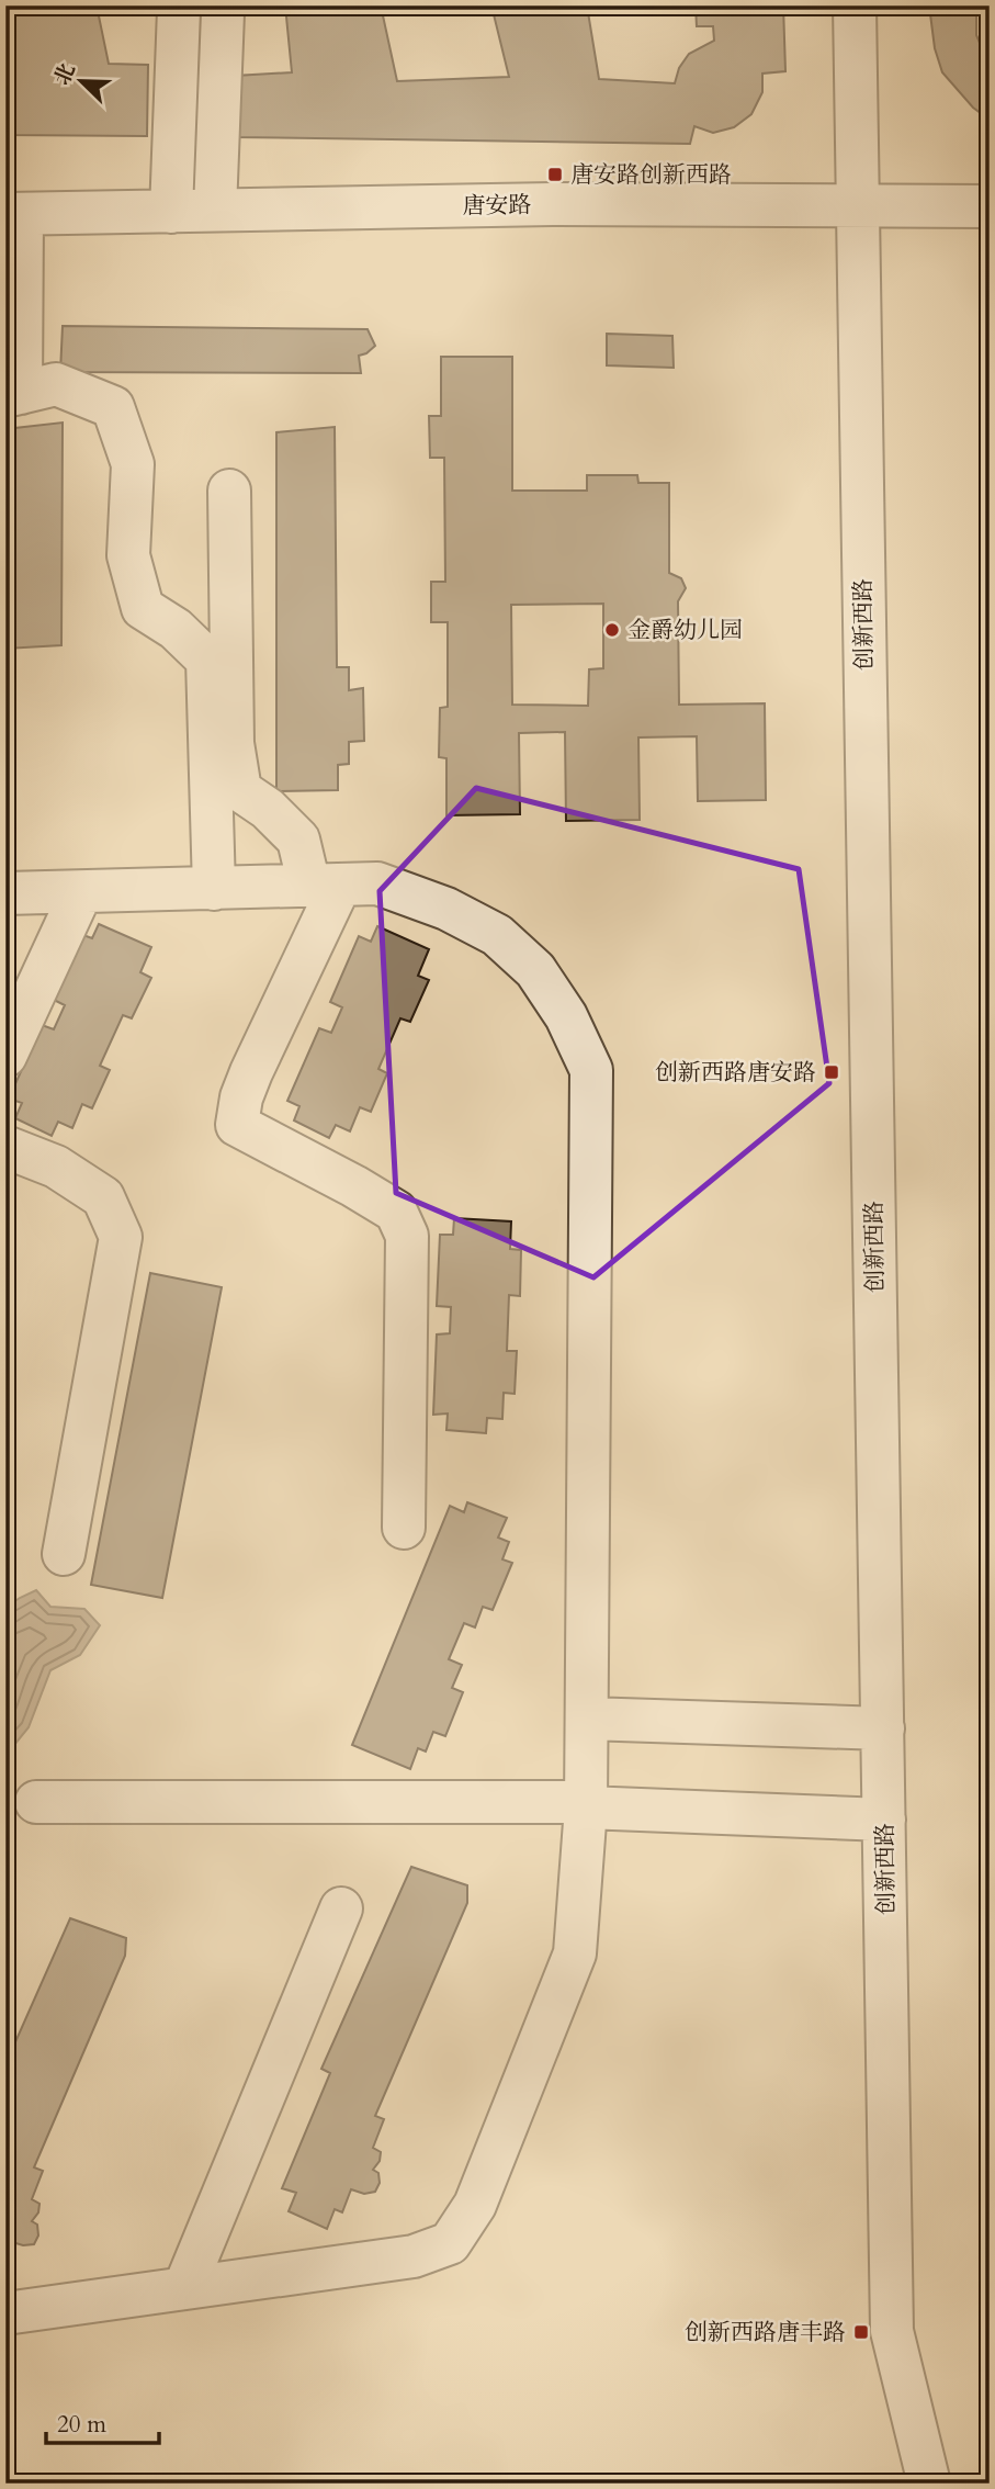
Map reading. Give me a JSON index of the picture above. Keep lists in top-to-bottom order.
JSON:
{
  "streets": {
    "street": ["唐安路", "创新西路"]
  },
  "crossings": [
    ["唐安路", "创新西路"]
  ],
  "places": {
    "transit": ["唐安路创新西路", "创新西路唐安路", "创新西路唐丰路"],
    "other": ["金爵幼儿园"]
  },
  "scale_bar": "20 m",
  "north": "top left"
}
